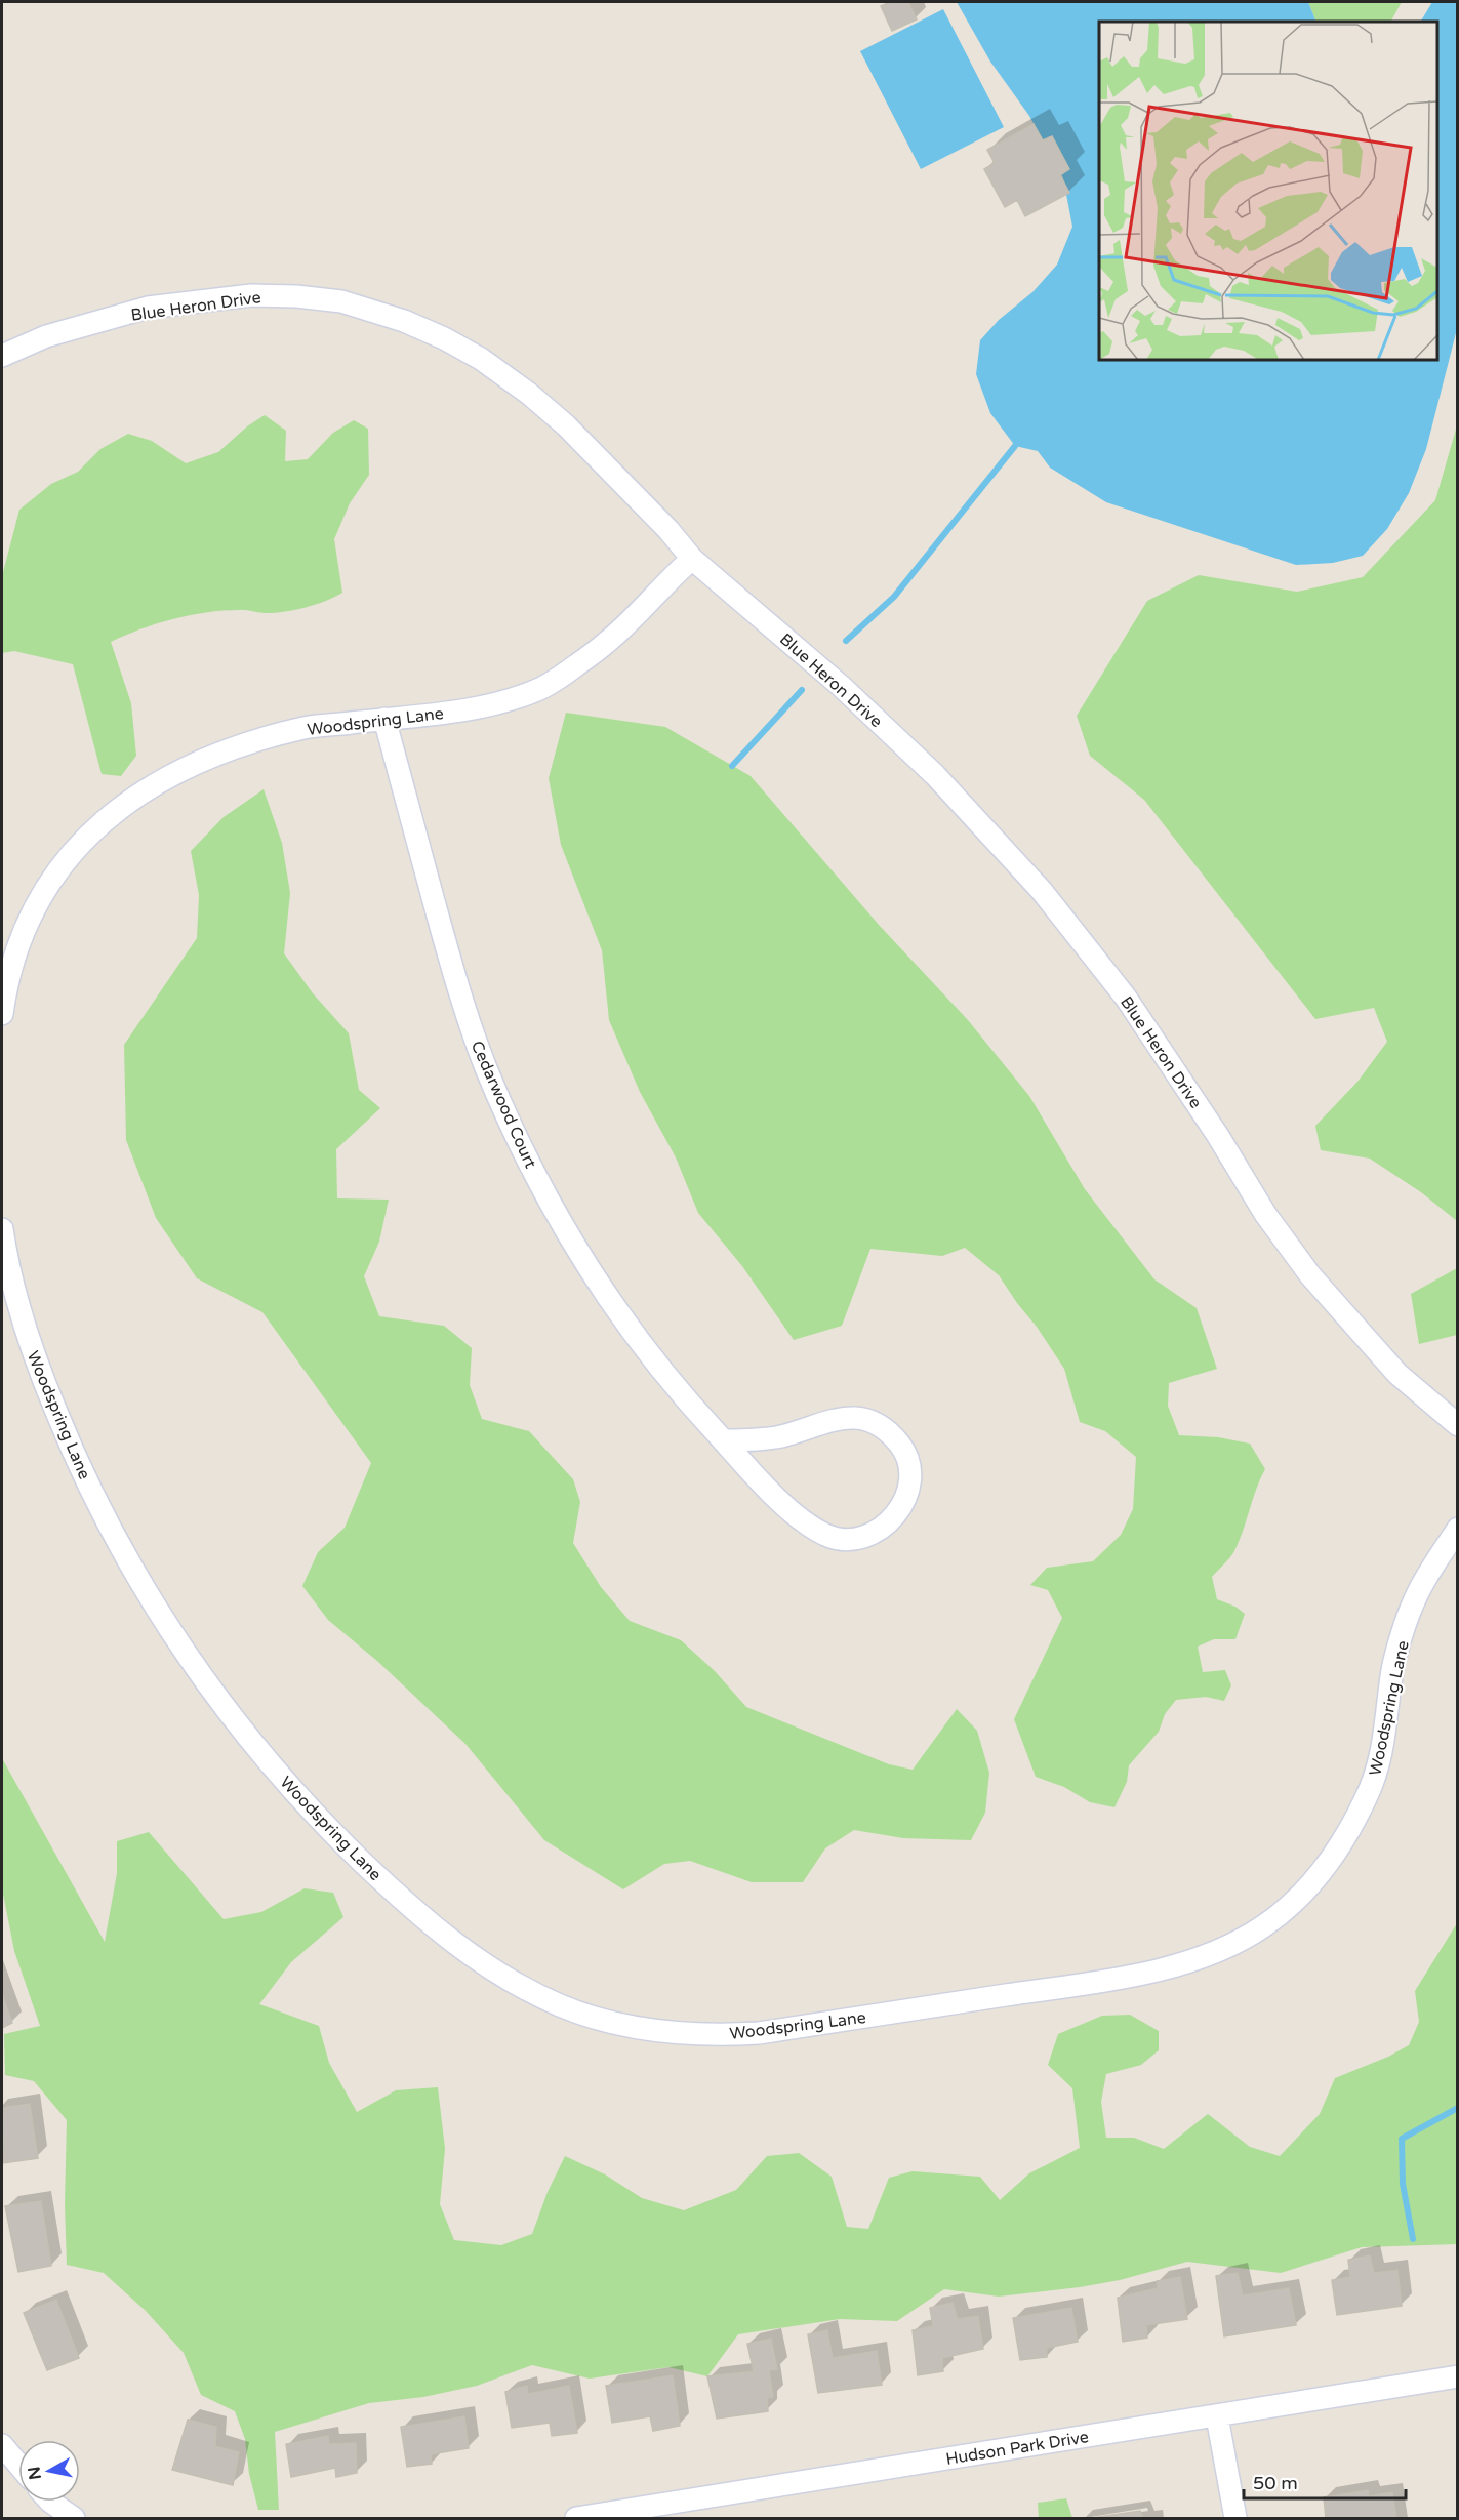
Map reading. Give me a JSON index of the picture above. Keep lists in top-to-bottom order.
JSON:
{
  "streets": {
    "street": [
      "Blue Heron Drive",
      "Woodspring Lane",
      "Cedarwood Court",
      "Hudson Park Drive"
    ]
  },
  "crossings": [
    ["Blue Heron Drive", "Woodspring Lane"],
    ["Woodspring Lane", "Cedarwood Court"]
  ],
  "scale_bar": "50 m",
  "north": "left"
}
